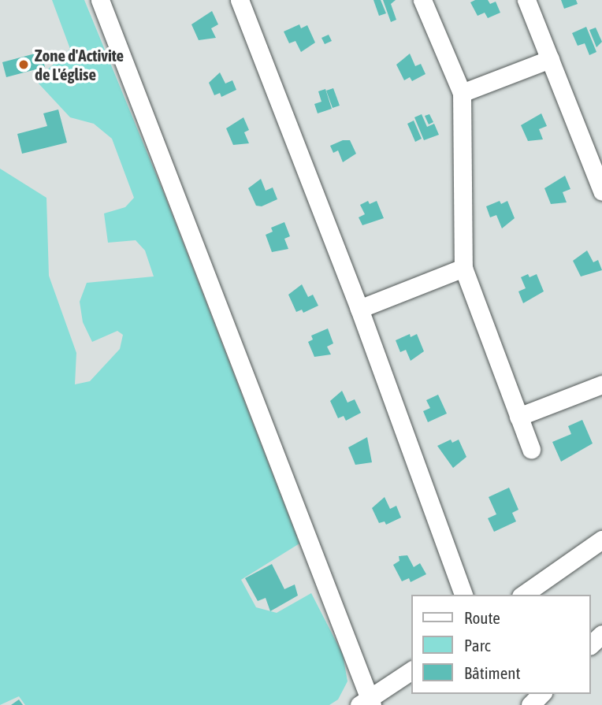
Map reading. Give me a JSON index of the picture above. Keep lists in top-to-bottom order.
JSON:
{
  "places": ["Zone d'Activite de L'église"],
  "legend": ["Route", "Parc", "Bâtiment"]
}
